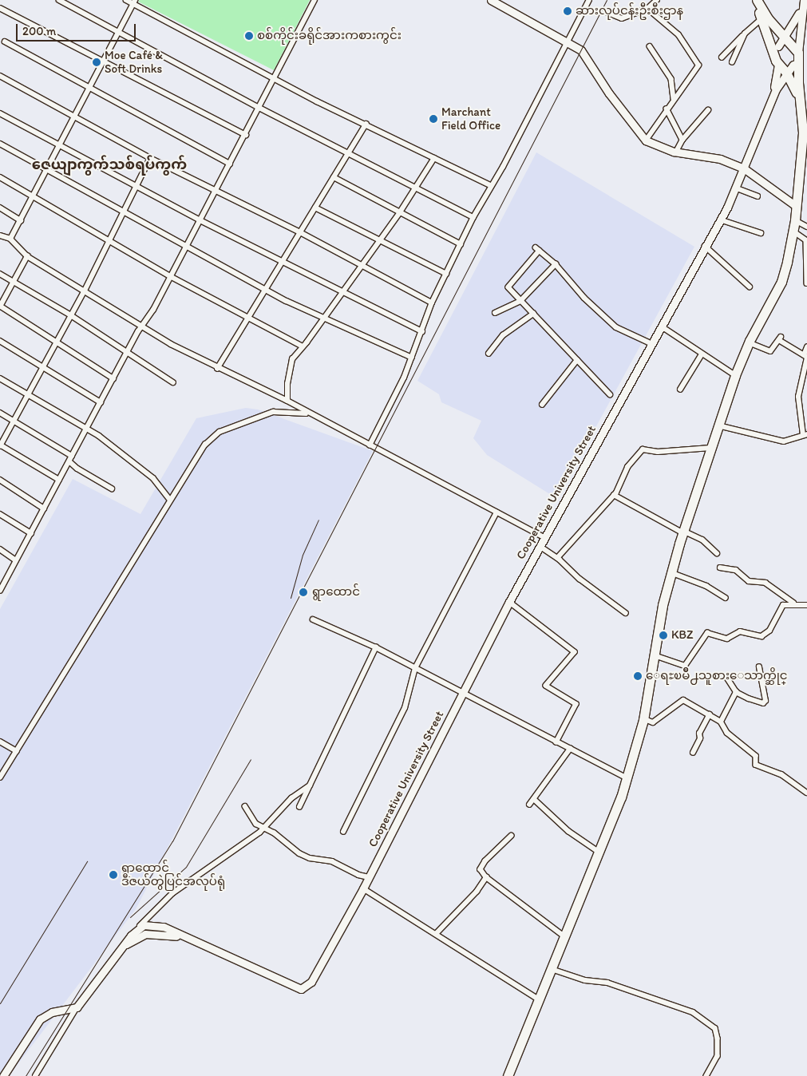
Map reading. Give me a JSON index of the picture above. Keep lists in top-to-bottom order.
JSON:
{
  "streets": {
    "street": ["Cooperative University Street"]
  },
  "districts": ["ဇေယျာကွက်သစ်ရပ်ကွက်"],
  "places": [
    "ဆားလုပ်ငန်းဦးစီးဌာန",
    "စစ်ကိုင်းခရိုင်အားကစားကွင်း",
    "Moe Café & Soft Drinks",
    "Marchant Field Office",
    "ရွာထောင်",
    "KBZ",
    "ေရႊၿမိဳ႕သူစားေသာက္ဆိုင္",
    "ရွာထောင် ဒီဇယ်တွဲပြင်အလုပ်ရုံ"
  ],
  "scale_bar": "200 m"
}
